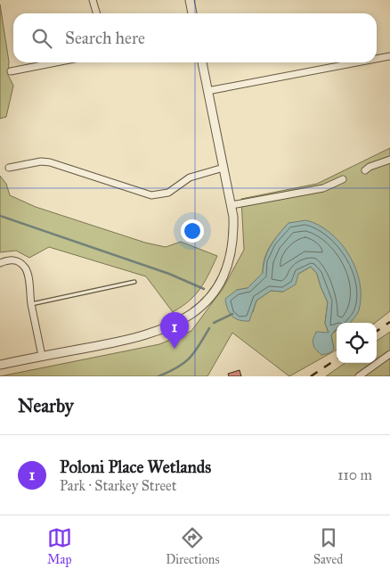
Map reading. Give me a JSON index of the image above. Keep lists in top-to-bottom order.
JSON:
{
  "page": {
    "search": "Search here",
    "pins": "1",
    "heading": "Nearby",
    "list": [
      {
        "mark": "1",
        "name": "Poloni Place Wetlands",
        "note": "Park · Starkey Street",
        "value": "110 m"
      }
    ],
    "nav": ["Map", "Directions", "Saved"]
  }
}
